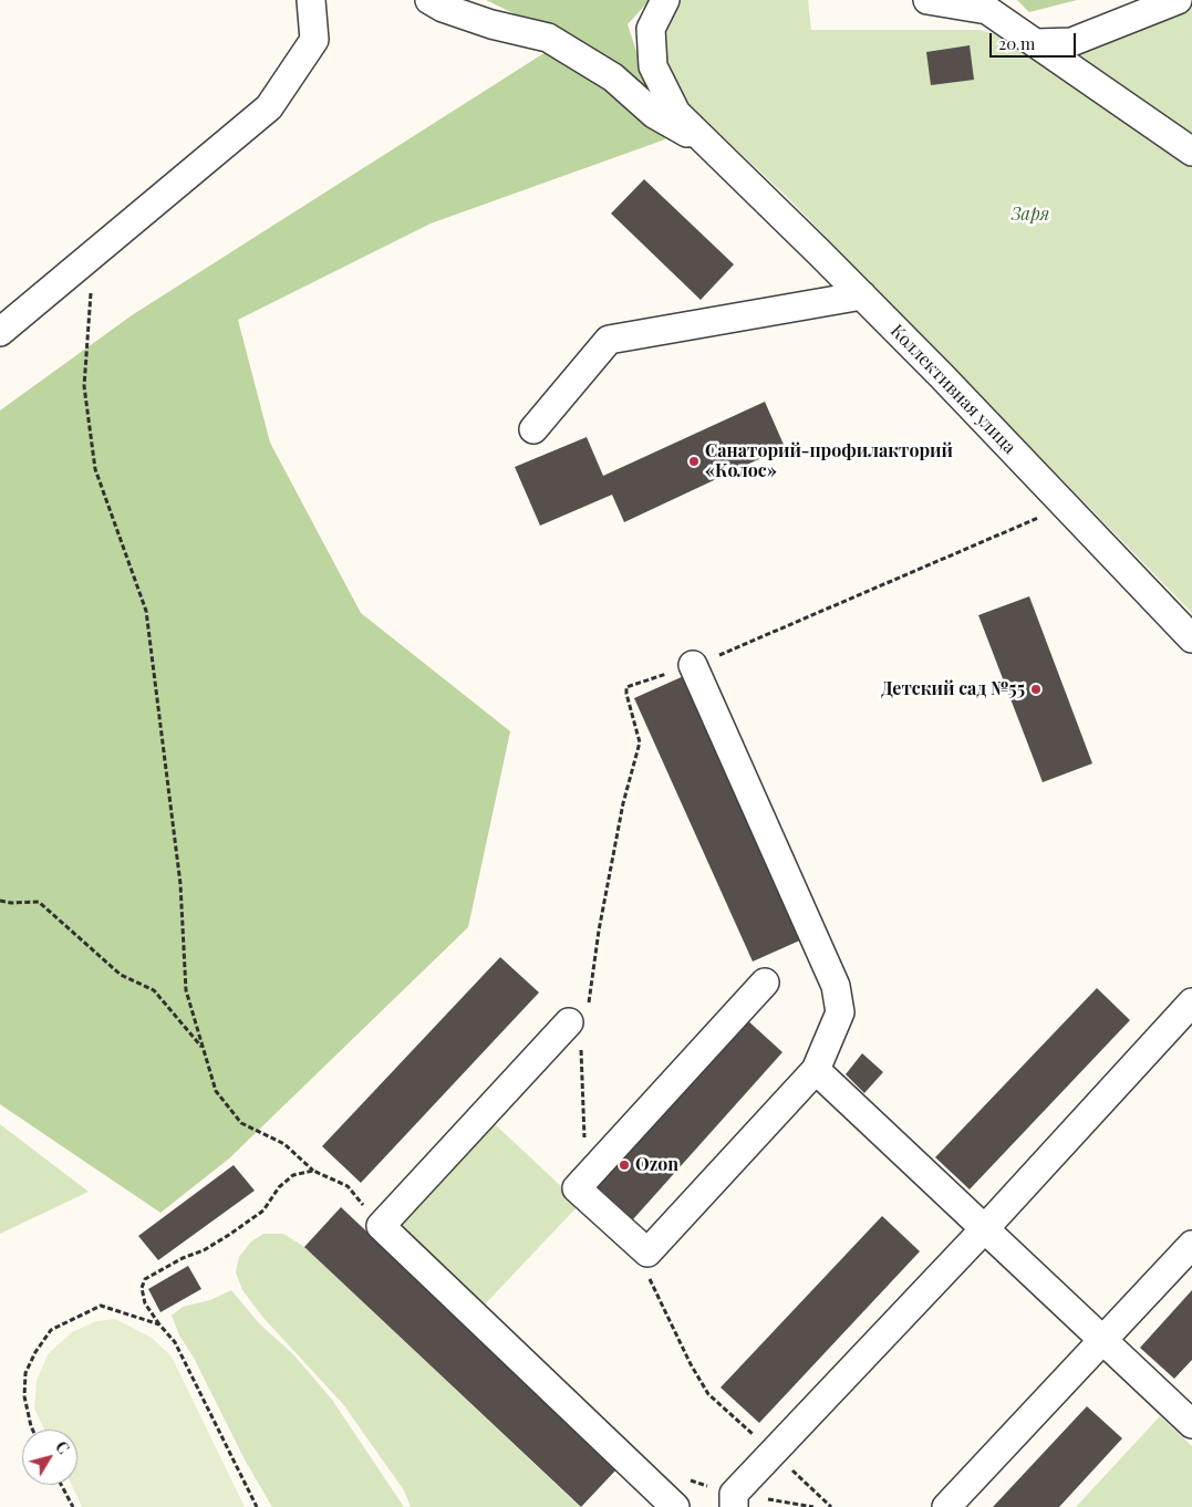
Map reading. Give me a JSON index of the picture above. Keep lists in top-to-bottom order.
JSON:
{
  "streets": {
    "street": ["Коллективная улица"]
  },
  "parks": ["Заря"],
  "places": ["Санаторий-профилакторий «Колос»", "Детский сад №55", "Ozon"],
  "scale_bar": "20 m",
  "north": "top right"
}
